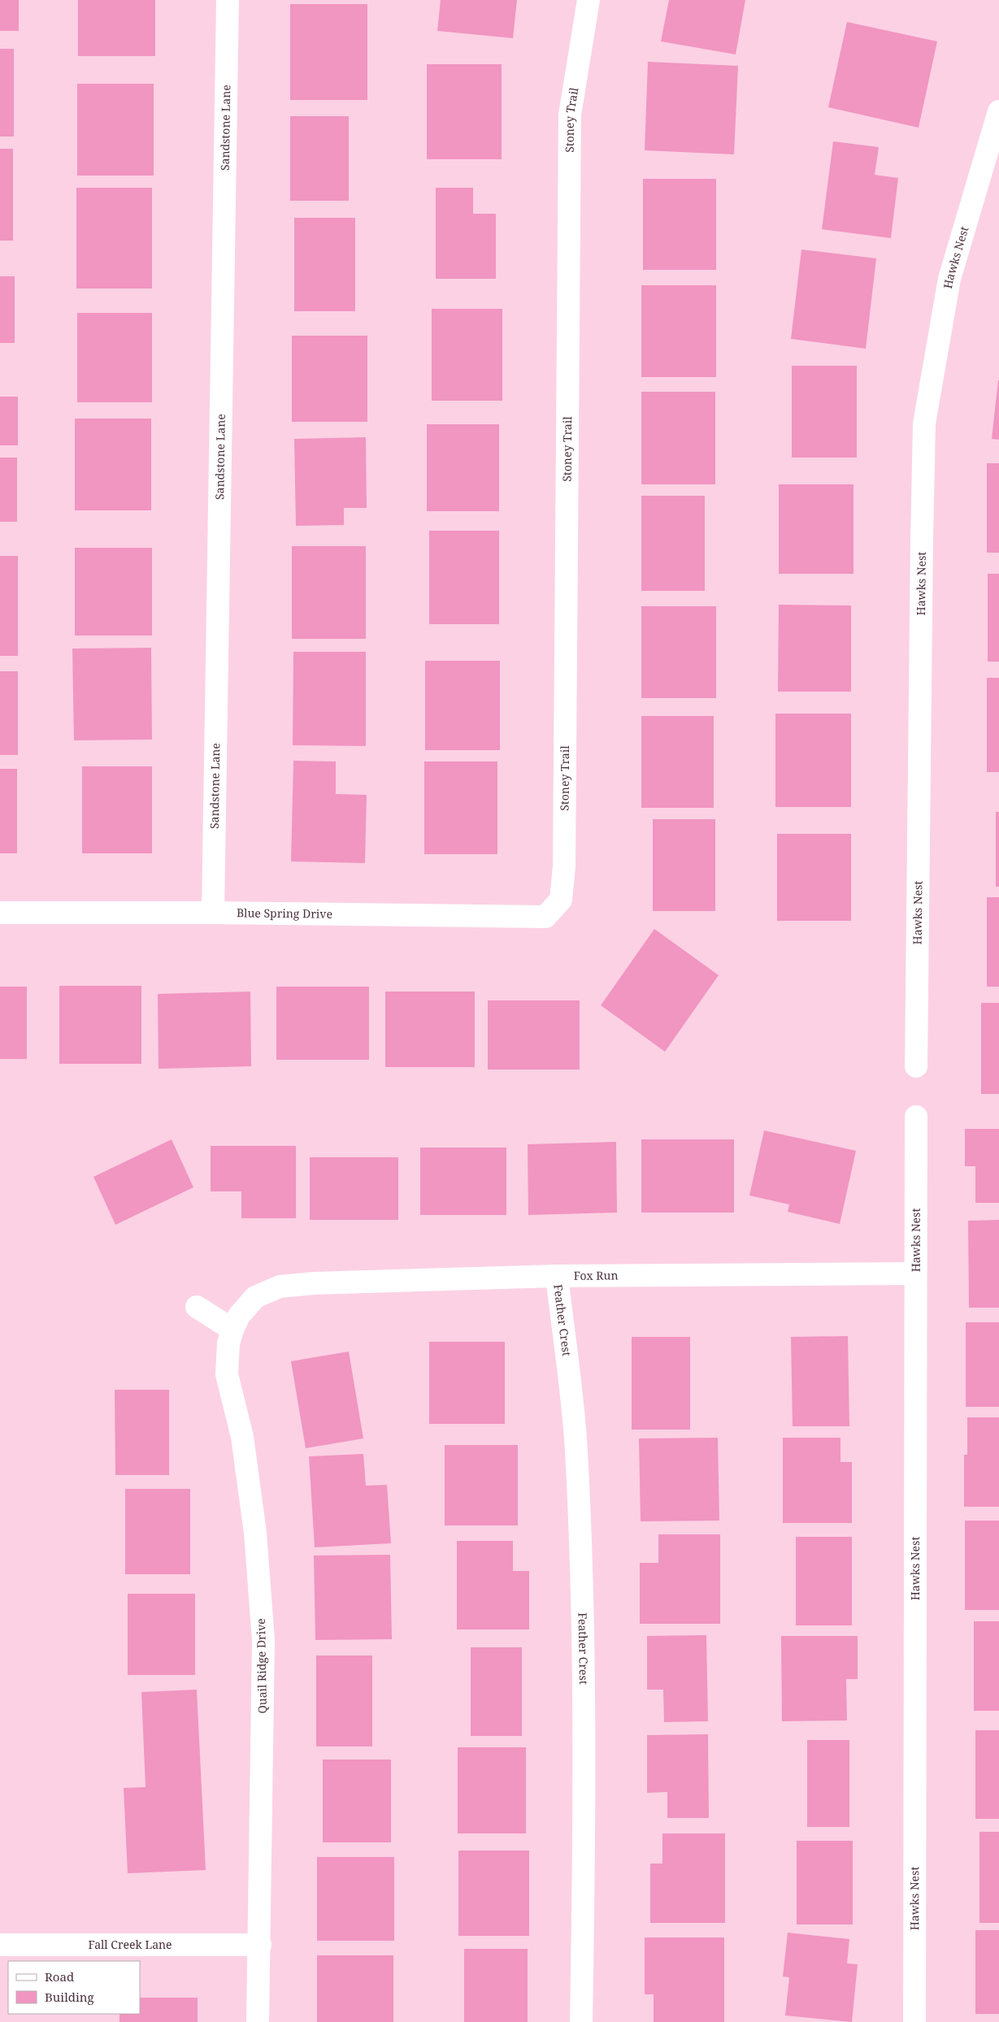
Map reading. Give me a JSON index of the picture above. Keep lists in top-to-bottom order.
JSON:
{
  "streets": {
    "street": [
      "Stoney Trail",
      "Sandstone Lane",
      "Hawks Nest",
      "Blue Spring Drive",
      "Fox Run",
      "Feather Crest",
      "Quail Ridge Drive",
      "Fall Creek Lane"
    ]
  },
  "crossings": [
    ["Stoney Trail", "Blue Spring Drive"],
    ["Sandstone Lane", "Blue Spring Drive"],
    ["Hawks Nest", "Fox Run"],
    ["Fox Run", "Feather Crest"],
    ["Fox Run", "Quail Ridge Drive"],
    ["Quail Ridge Drive", "Fall Creek Lane"]
  ],
  "legend": ["Road", "Building"]
}
